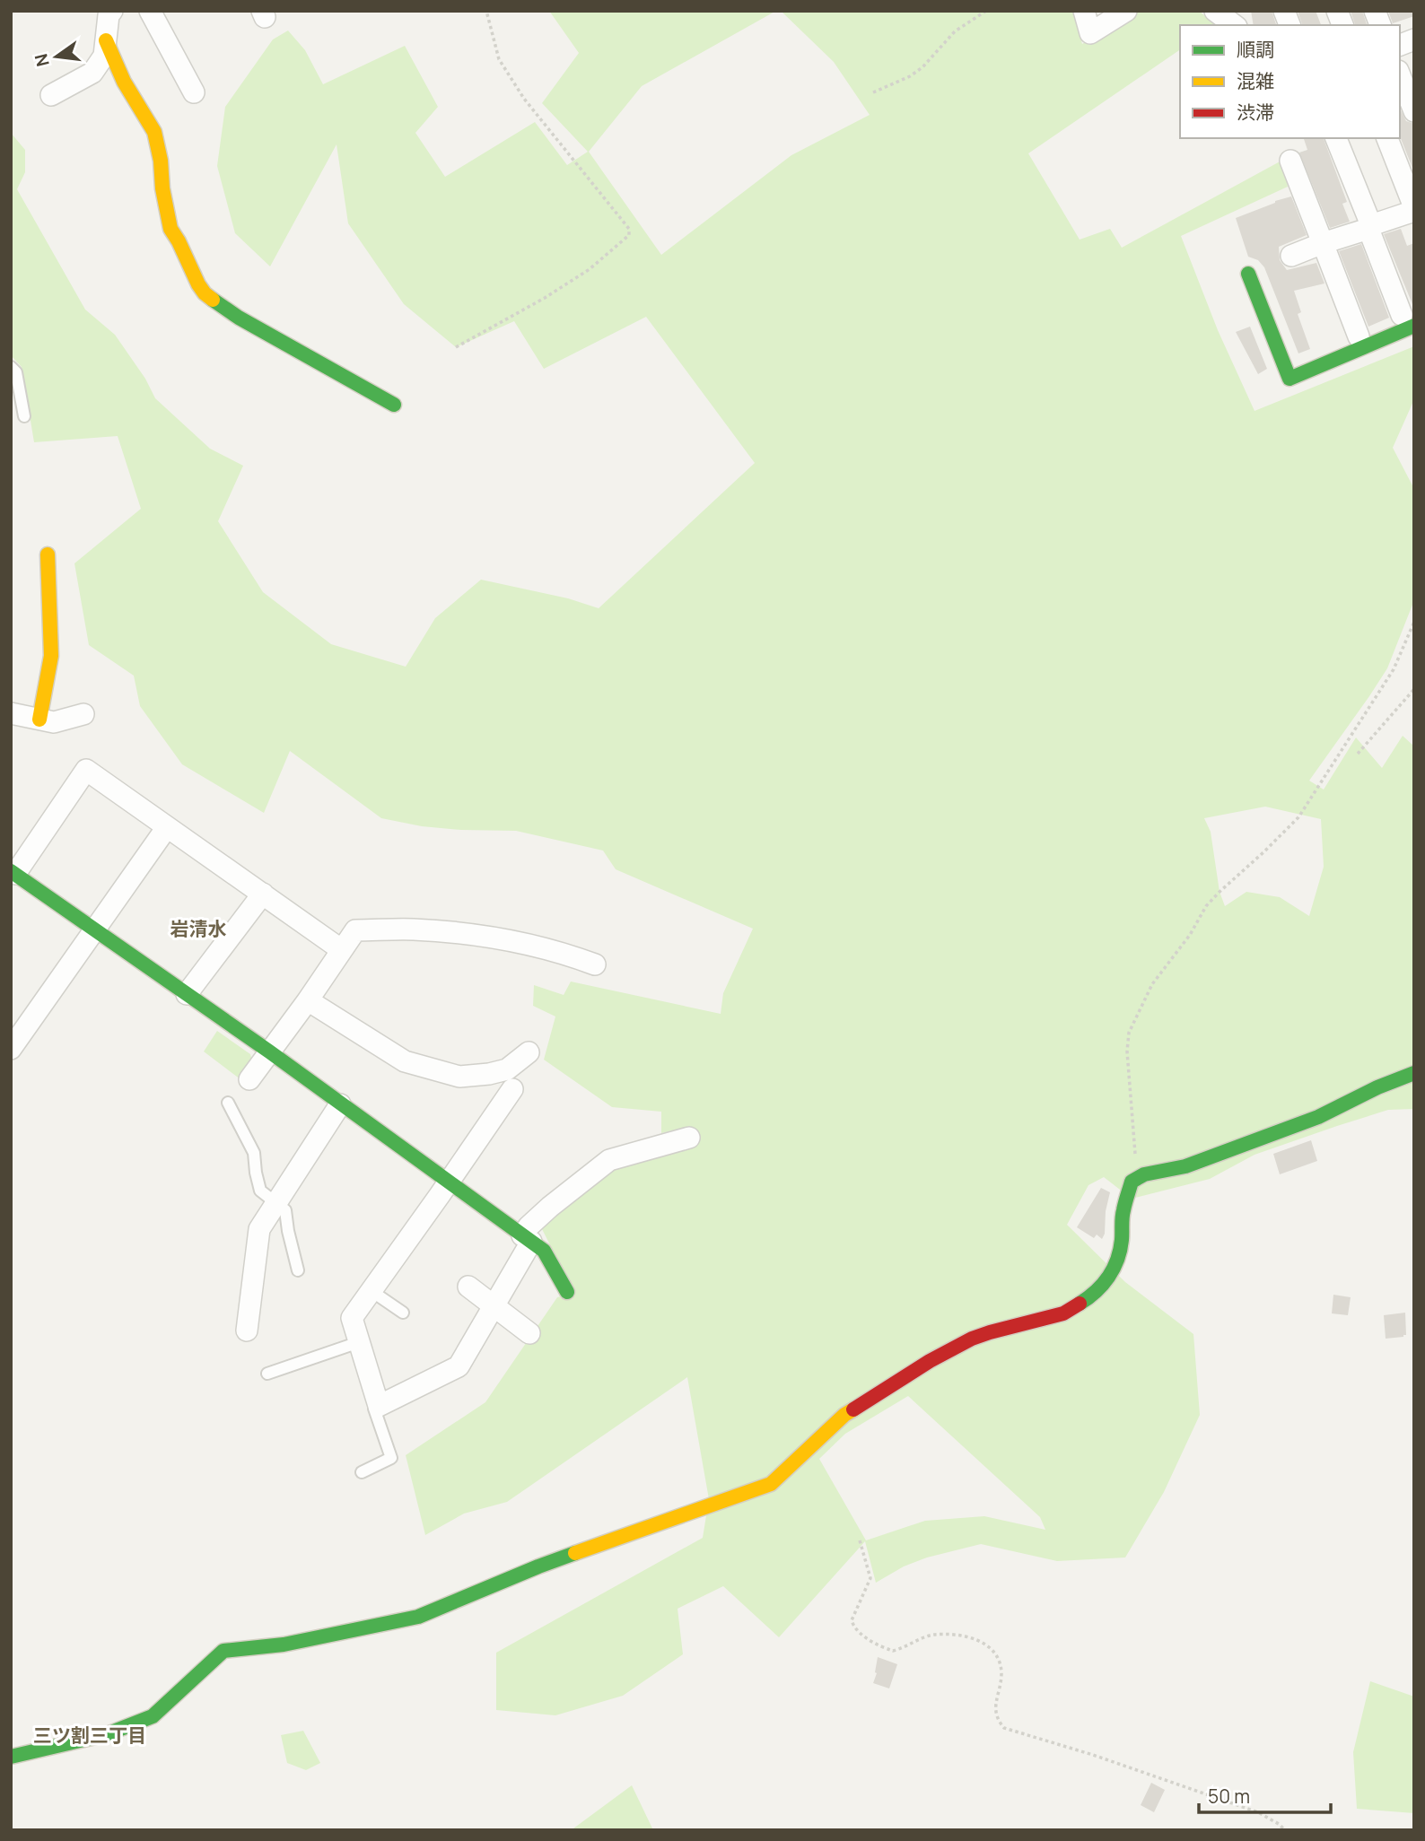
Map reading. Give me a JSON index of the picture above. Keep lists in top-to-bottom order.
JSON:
{
  "districts": ["岩清水", "三ツ割三丁目"],
  "legend": ["順調", "混雑", "渋滞"],
  "scale_bar": "50 m",
  "north": "left"
}
